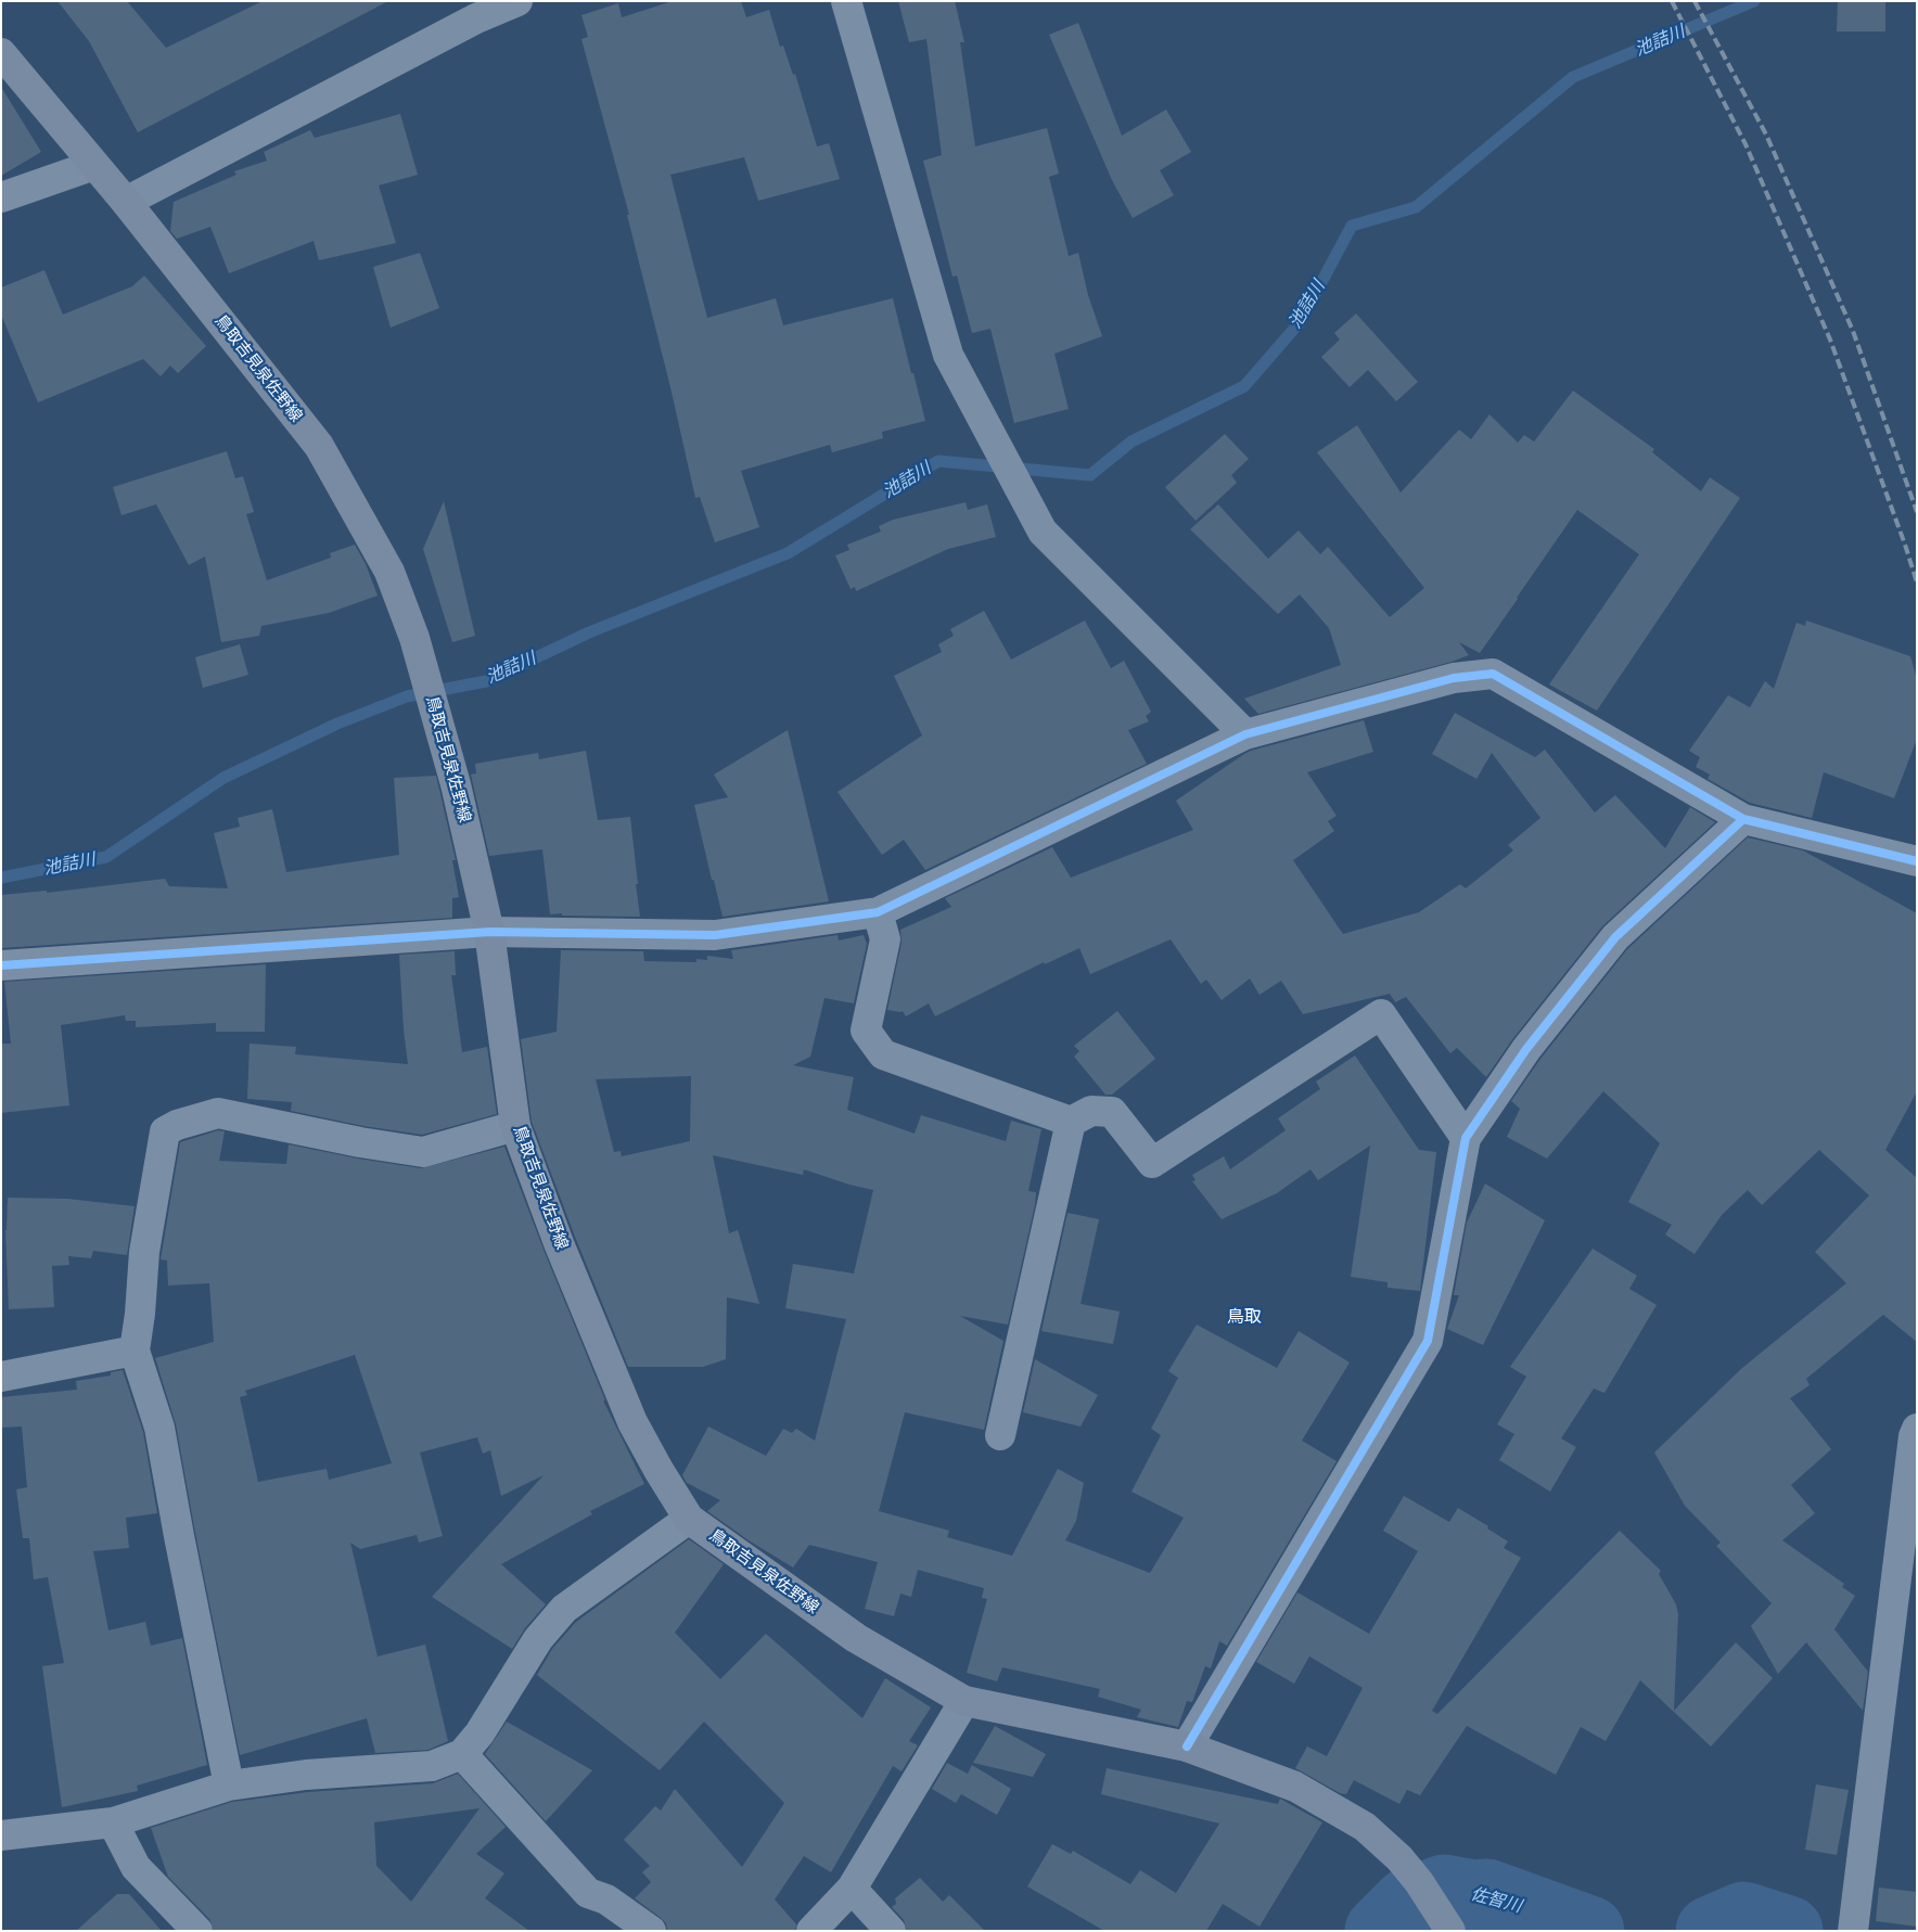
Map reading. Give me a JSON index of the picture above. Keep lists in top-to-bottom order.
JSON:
{
  "streets": {
    "main road": ["鳥取吉見泉佐野線"]
  },
  "districts": ["鳥取"],
  "water": ["池詰川", "佐智川"]
}
